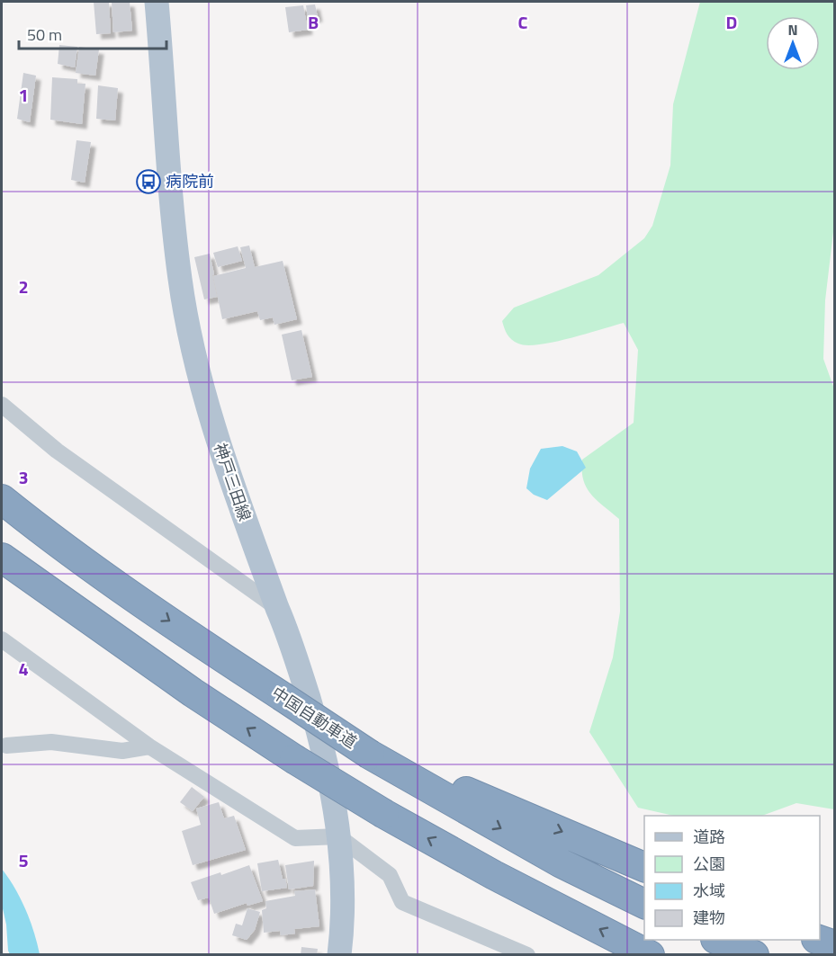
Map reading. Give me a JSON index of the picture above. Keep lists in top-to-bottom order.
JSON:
{
  "streets": {
    "highway": ["中国自動車道"],
    "main road": ["神戸三田線"]
  },
  "places": {
    "bus stop": ["病院前"]
  },
  "legend": [
    "道路",
    "公園",
    "水域",
    "建物"
  ],
  "scale_bar": "50 m",
  "north": "top",
  "grid": {
    "columns": ["B", "C", "D"],
    "rows": [
      "1",
      "2",
      "3",
      "4",
      "5"
    ]
  }
}
